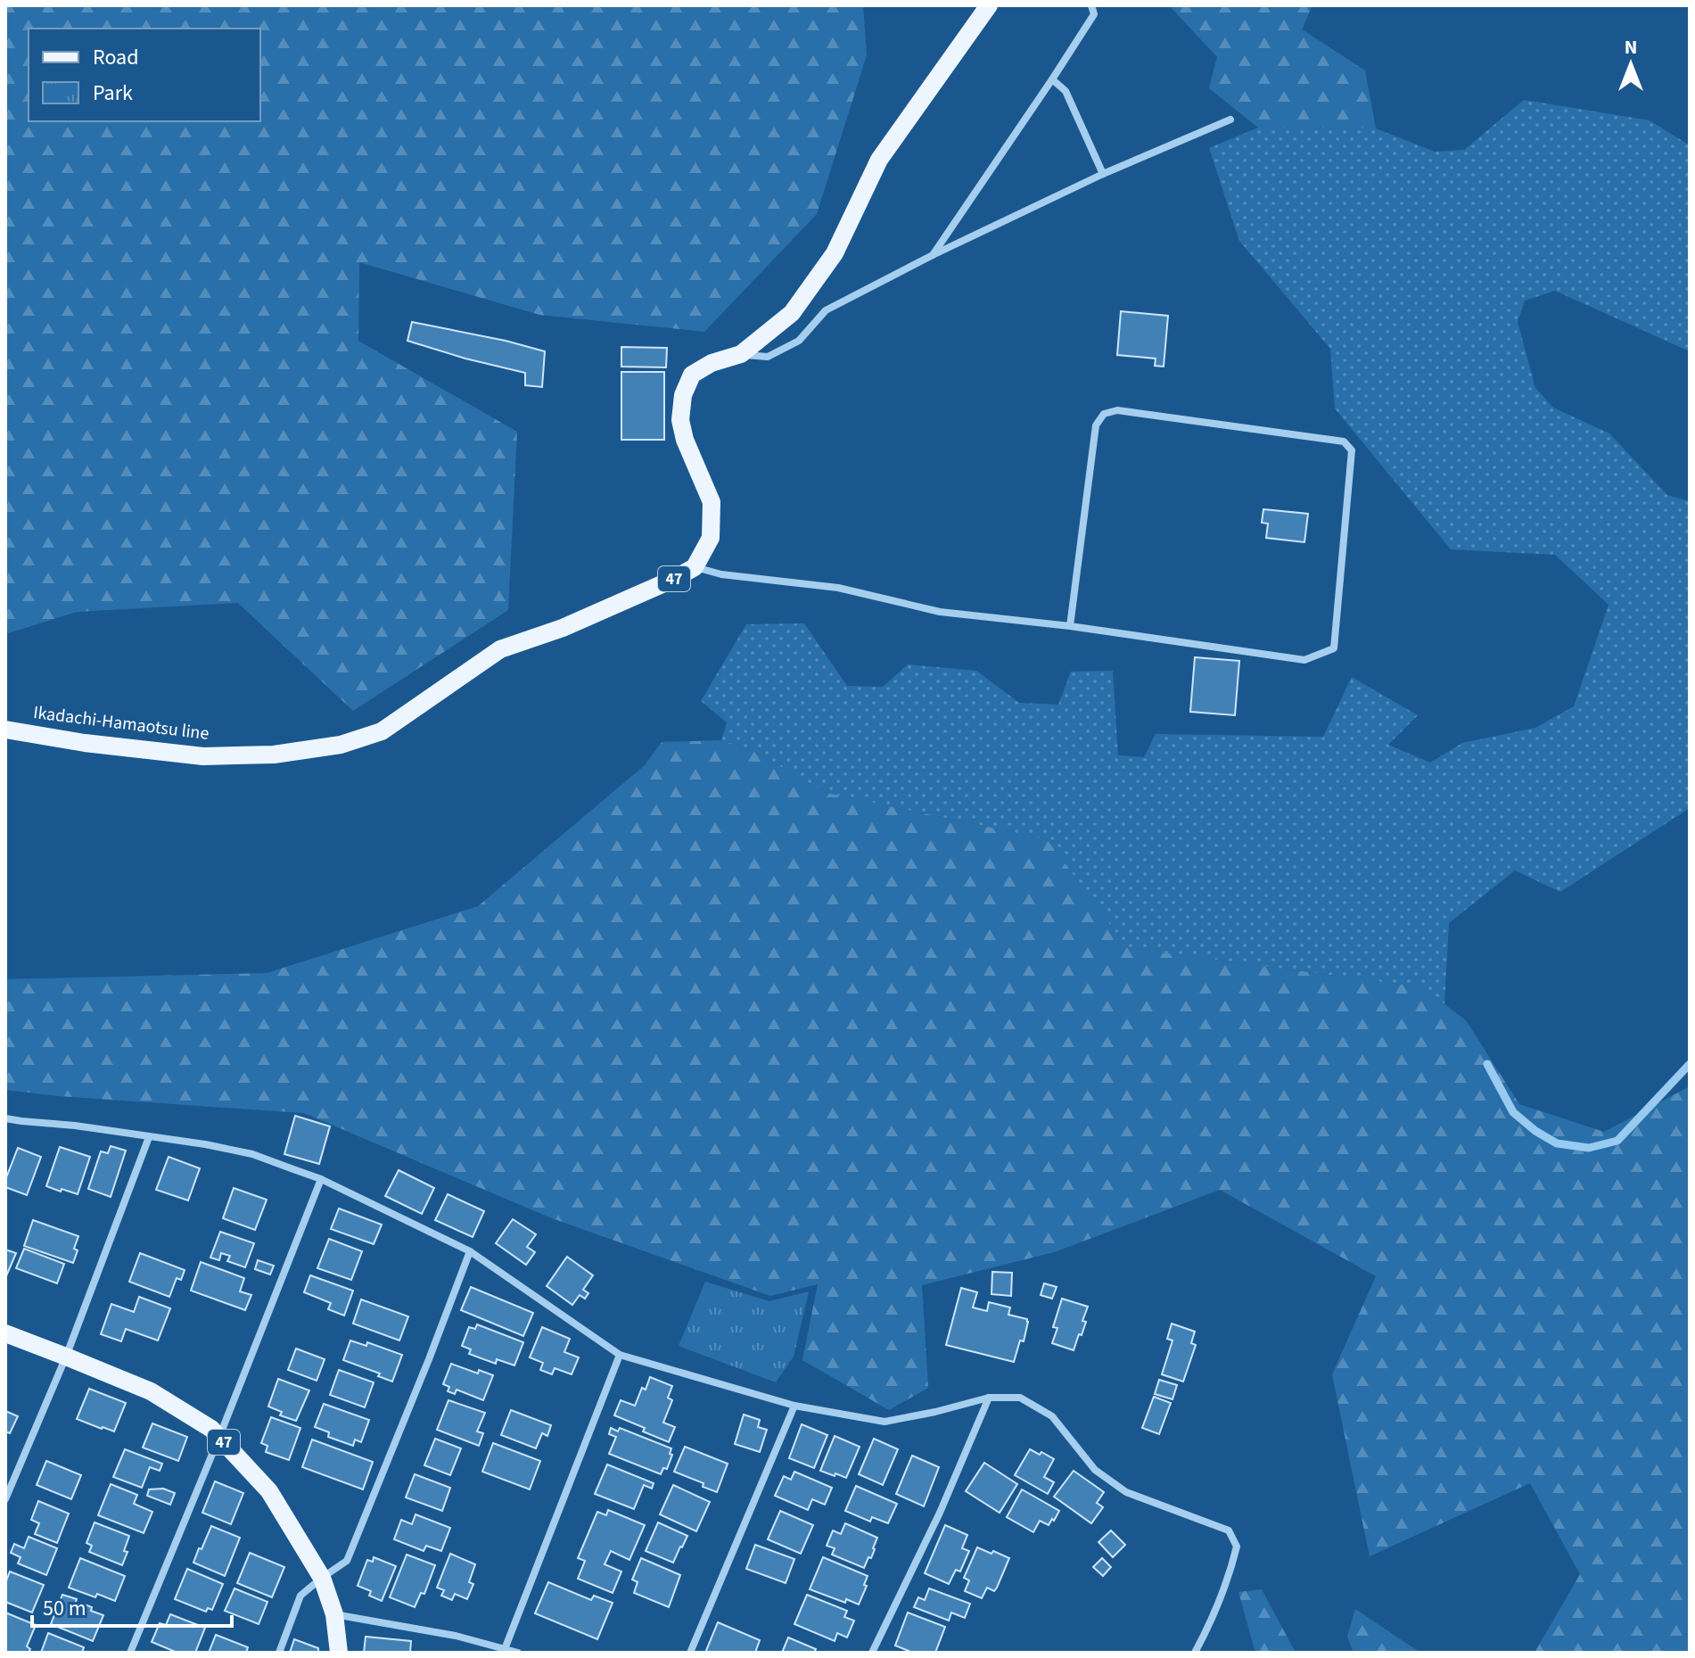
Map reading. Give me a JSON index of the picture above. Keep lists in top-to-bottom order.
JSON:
{
  "streets": {
    "main road": ["47", "Ikadachi-Hamaotsu line"]
  },
  "crossings": [
    ["47", "Ikadachi-Hamaotsu line"]
  ],
  "legend": ["Road", "Park"],
  "scale_bar": "50 m",
  "north": "top"
}
